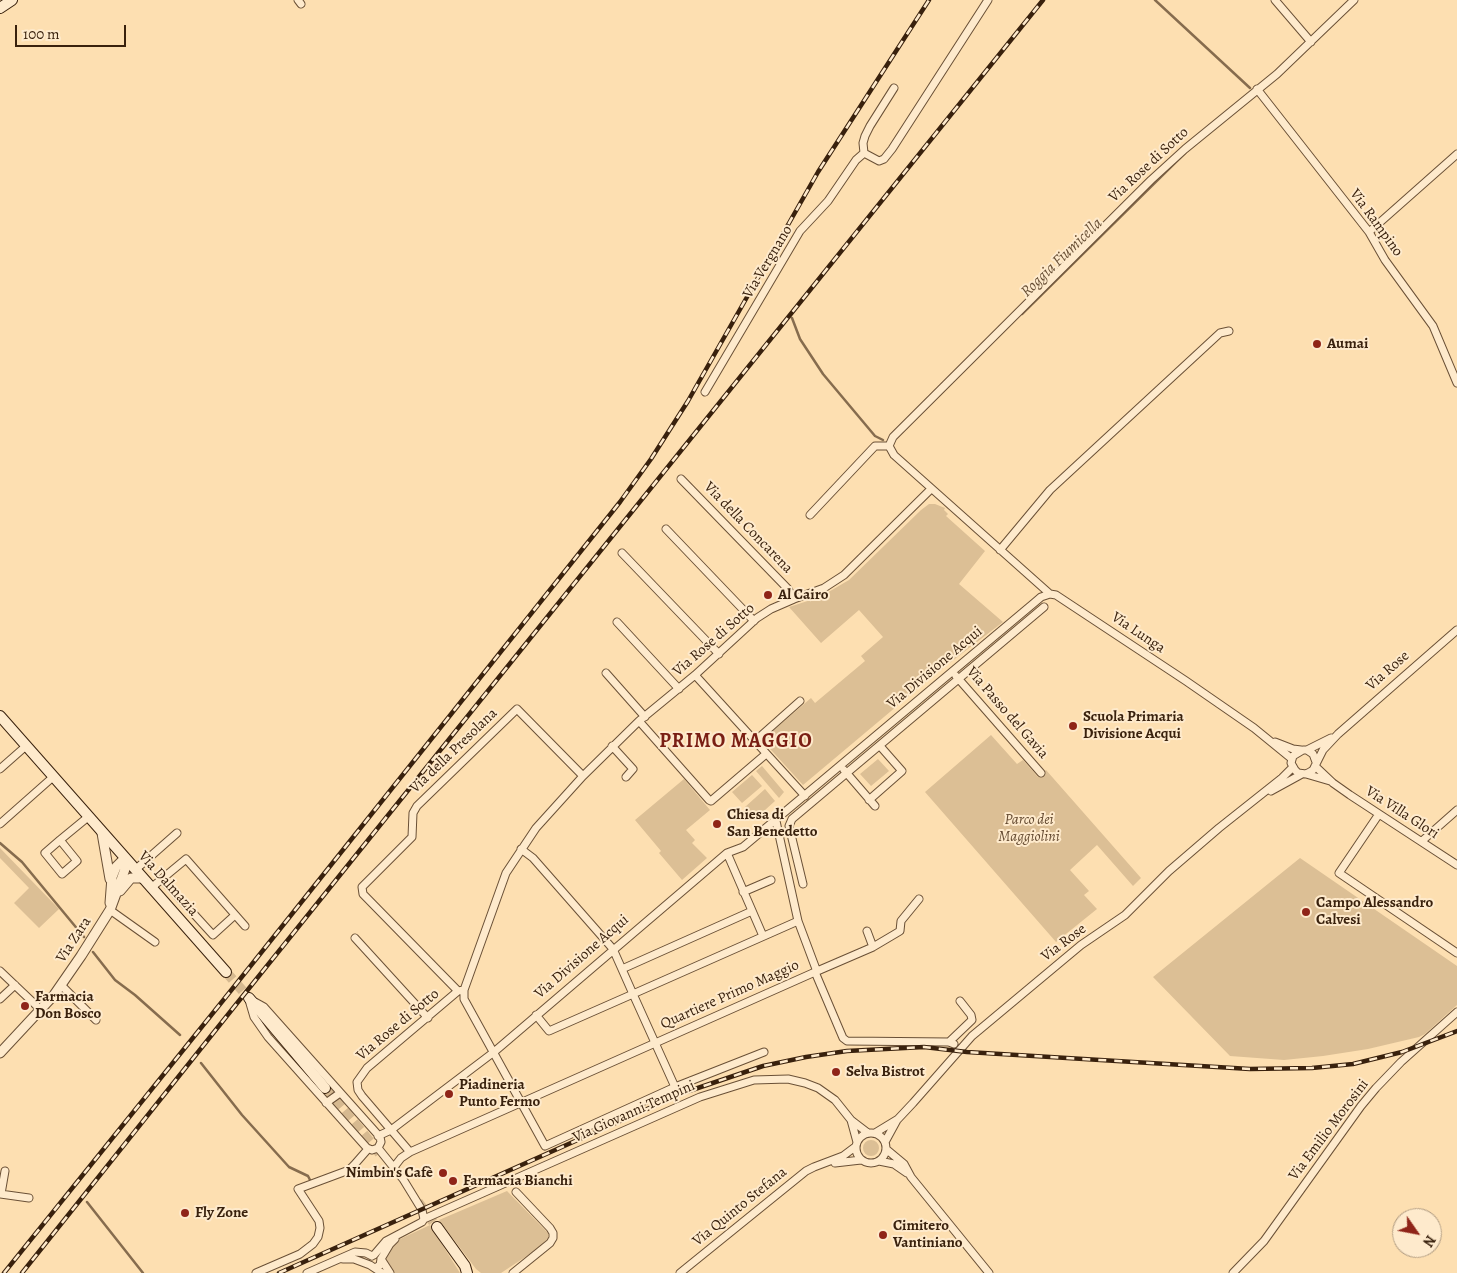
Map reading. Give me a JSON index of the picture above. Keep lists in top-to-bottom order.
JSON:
{
  "streets": {
    "main road": ["Via Dalmazia"],
    "street": [
      "Via Rose di Sotto",
      "Via Rampino",
      "Via Vergnano",
      "Via della Concarena",
      "Via Lunga",
      "Via Divisione Acqui",
      "Via Rose",
      "Via Passo del Gavia",
      "Via della Presolana",
      "Via Villa Glori",
      "Via Zara",
      "Quartiere Primo Maggio",
      "Via Giovanni Tempini",
      "Via Emilio Morosini",
      "Via Quinto Stefana"
    ]
  },
  "crossings": [
    ["Via Rose di Sotto", "Via Rampino"],
    ["Via Rose di Sotto", "Via della Concarena"],
    ["Via Rose di Sotto", "Via Lunga"],
    ["Via Rose di Sotto", "Via Divisione Acqui"],
    ["Via Rose di Sotto", "Via della Presolana"],
    ["Via Rose di Sotto", "Quartiere Primo Maggio"],
    ["Via Lunga", "Via Divisione Acqui"],
    ["Via Lunga", "Via Rose"],
    ["Via Lunga", "Via Villa Glori"],
    ["Via Divisione Acqui", "Via Passo del Gavia"],
    ["Via Divisione Acqui", "Quartiere Primo Maggio"],
    ["Via Rose", "Via Villa Glori"],
    ["Via Rose", "Via Giovanni Tempini"],
    ["Via Rose", "Via Quinto Stefana"],
    ["Via Dalmazia", "Via Zara"],
    ["Via Giovanni Tempini", "Via Quinto Stefana"]
  ],
  "districts": ["PRIMO MAGGIO"],
  "water": ["Roggia Fiumicella"],
  "parks": ["Parco dei Maggiolini"],
  "places": [
    "Aumai",
    "Al Cairo",
    "Scuola Primaria Divisione Acqui",
    "Chiesa di San Benedetto",
    "Campo Alessandro Calvesi",
    "Farmacia Don Bosco",
    "Selva Bistrot",
    "Piadineria Punto Fermo",
    "Nimbin's Cafè",
    "Farmacia Bianchi",
    "Fly Zone",
    "Cimitero Vantiniano"
  ],
  "scale_bar": "100 m",
  "north": "bottom right"
}
